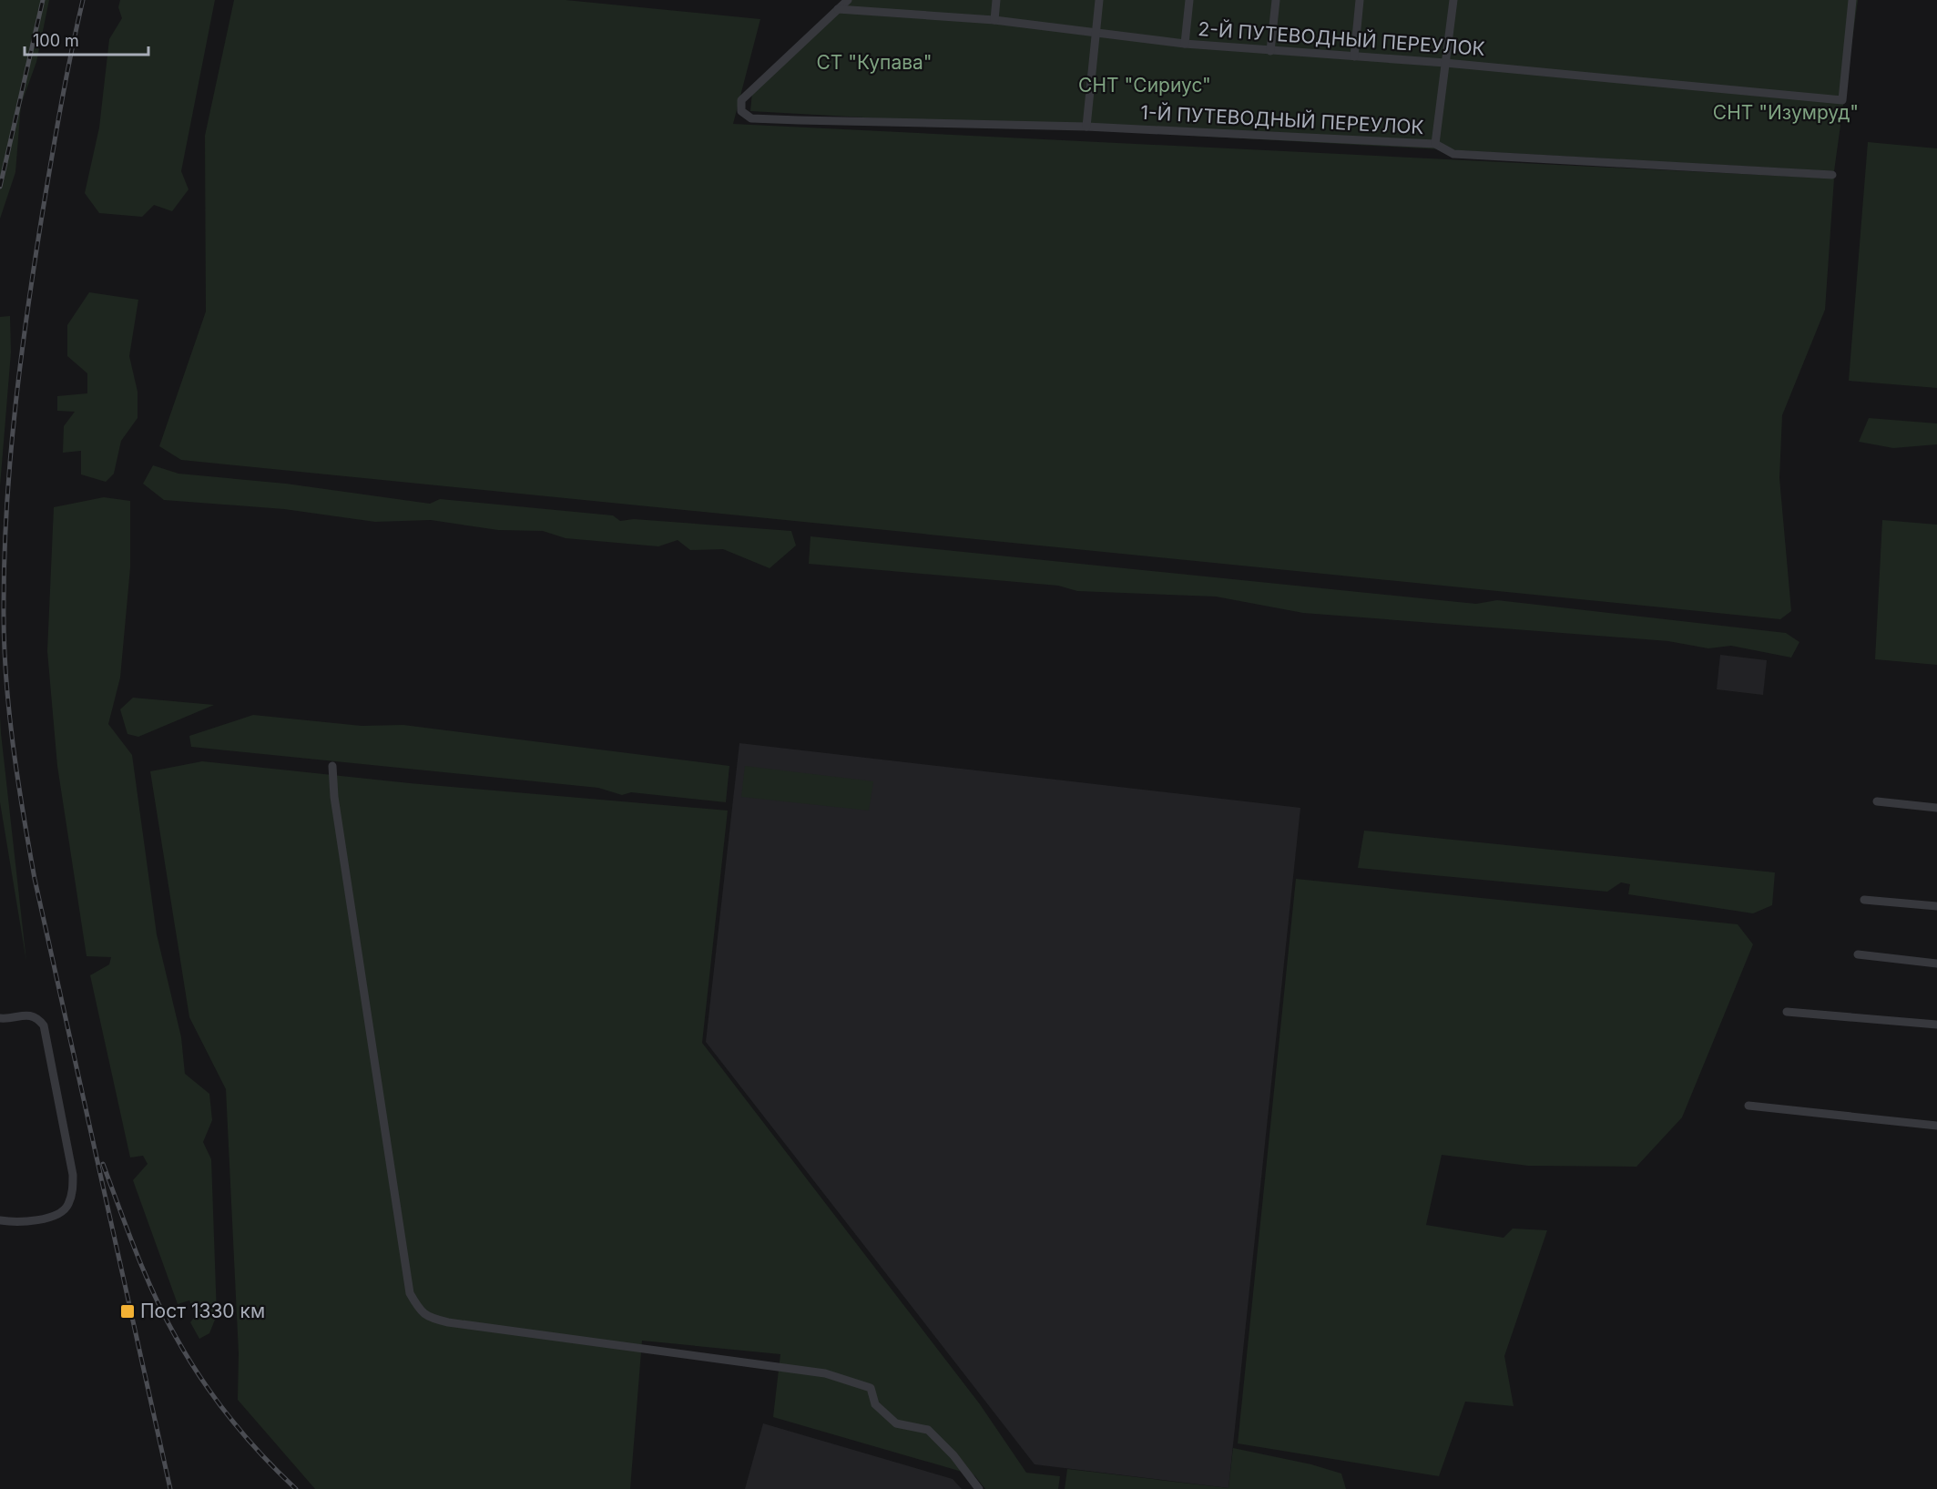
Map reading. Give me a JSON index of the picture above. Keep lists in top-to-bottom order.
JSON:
{
  "streets": {
    "street": ["2-Й ПУТЕВОДНЫЙ ПЕРЕУЛОК", "1-Й ПУТЕВОДНЫЙ ПЕРЕУЛОК"]
  },
  "crossings": [
    ["2-Й ПУТЕВОДНЫЙ ПЕРЕУЛОК", "1-Й ПУТЕВОДНЫЙ ПЕРЕУЛОК"]
  ],
  "parks": ["СТ \"Купава\"", "СНТ \"Сириус\"", "СНТ \"Изумруд\""],
  "places": {
    "transit": ["Пост 1330 км"]
  },
  "scale_bar": "100 m"
}
